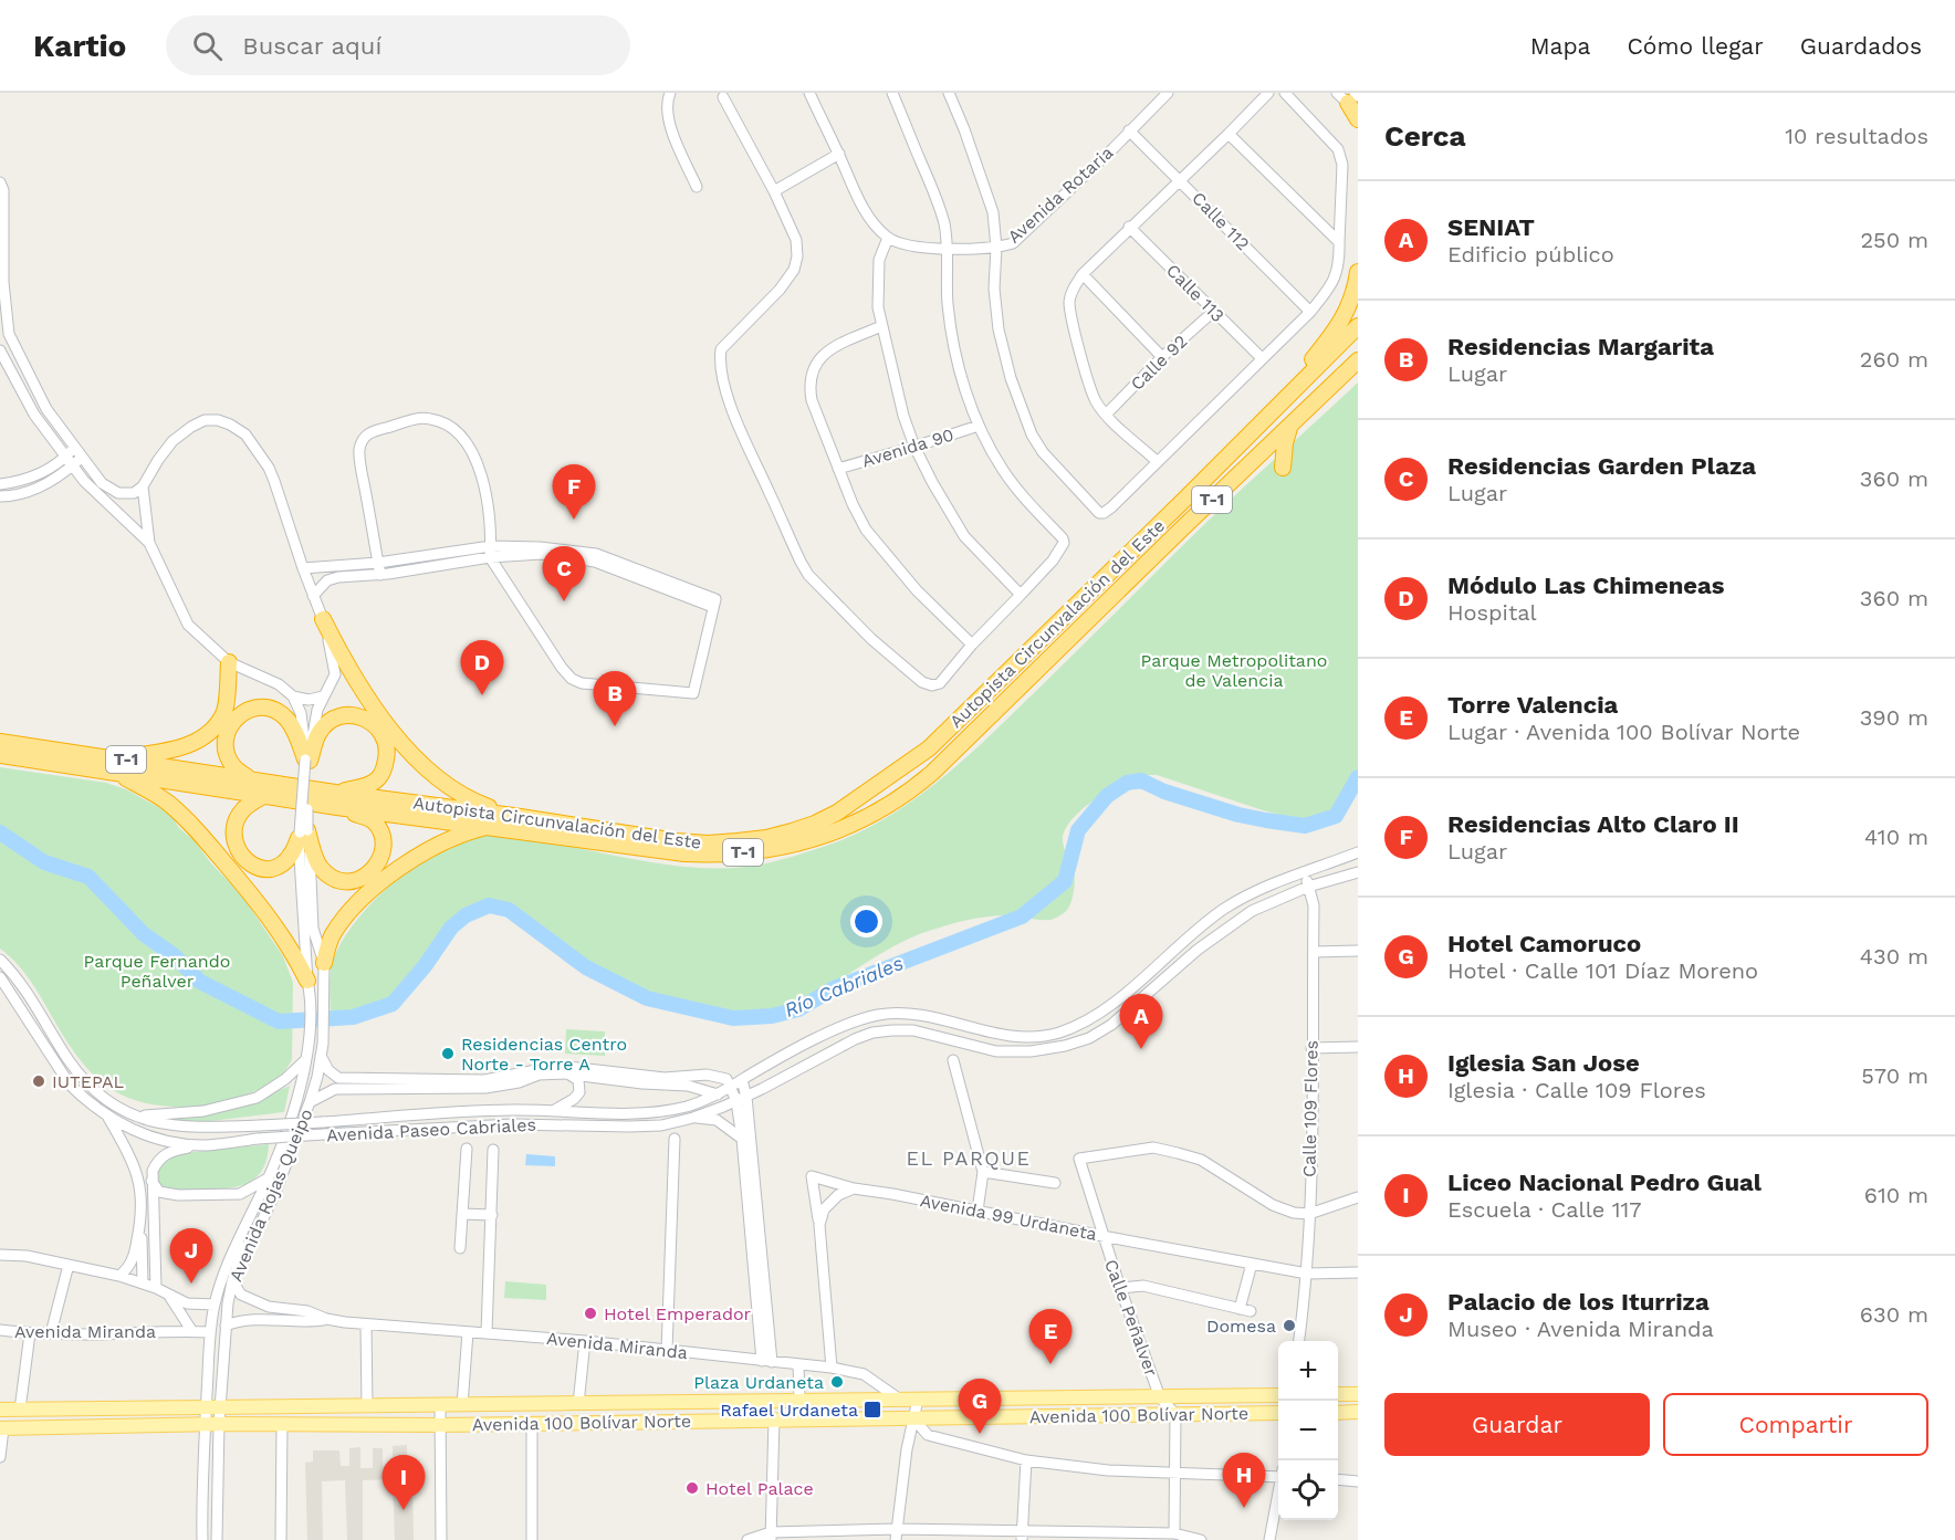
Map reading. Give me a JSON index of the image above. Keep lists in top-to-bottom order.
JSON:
{
  "streets": {
    "highway": ["T-1", "Autopista Circunvalación del Este"],
    "main road": ["Avenida 100 Bolívar Norte"],
    "street": [
      "Avenida Rotaria",
      "Calle 112",
      "Calle 113",
      "Calle 92",
      "Avenida 90",
      "Calle 109 Flores",
      "Avenida Paseo Cabriales",
      "Avenida Rojas Queipo",
      "Avenida 99 Urdaneta",
      "Calle Peñalver",
      "Avenida Miranda"
    ]
  },
  "crossings": [
    ["Avenida Rotaria", "Calle 112"],
    ["Calle 113", "Calle 92"],
    ["Calle 109 Flores", "Avenida Paseo Cabriales"],
    ["Calle 109 Flores", "Avenida 99 Urdaneta"],
    ["Calle 109 Flores", "Calle Peñalver"],
    ["Avenida Rojas Queipo", "Avenida Miranda"],
    ["Avenida Rojas Queipo", "Avenida 100 Bolívar Norte"],
    ["Avenida 99 Urdaneta", "Calle Peñalver"],
    ["Calle Peñalver", "Avenida 100 Bolívar Norte"],
    ["Avenida Miranda", "Avenida 100 Bolívar Norte"]
  ],
  "districts": ["EL PARQUE"],
  "water": ["Río Cabriales"],
  "parks": ["Parque Metropolitano de Valencia", "Parque Fernando Peñalver"],
  "places": {
    "other": [
      "Residencias Centro Norte - Torre A",
      "IUTEPAL",
      "Hotel Emperador",
      "Domesa",
      "Plaza Urdaneta",
      "Hotel Palace"
    ],
    "transit": ["Rafael Urdaneta"]
  },
  "page": {
    "header": "Kartio",
    "search": "Buscar aquí",
    "nav": ["Mapa", "Cómo llegar", "Guardados"],
    "heading": ["Cerca", "10 resultados"],
    "list": [
      {
        "mark": "A",
        "name": "SENIAT",
        "note": "Edificio público",
        "value": "250 m"
      },
      {
        "mark": "B",
        "name": "Residencias Margarita",
        "note": "Lugar",
        "value": "260 m"
      },
      {
        "mark": "C",
        "name": "Residencias Garden Plaza",
        "note": "Lugar",
        "value": "360 m"
      },
      {
        "mark": "D",
        "name": "Módulo Las Chimeneas",
        "note": "Hospital",
        "value": "360 m"
      },
      {
        "mark": "E",
        "name": "Torre Valencia",
        "note": "Lugar · Avenida 100 Bolívar Norte",
        "value": "390 m"
      },
      {
        "mark": "F",
        "name": "Residencias Alto Claro II",
        "note": "Lugar",
        "value": "410 m"
      },
      {
        "mark": "G",
        "name": "Hotel Camoruco",
        "note": "Hotel · Calle 101 Díaz Moreno",
        "value": "430 m"
      },
      {
        "mark": "H",
        "name": "Iglesia San Jose",
        "note": "Iglesia · Calle 109 Flores",
        "value": "570 m"
      },
      {
        "mark": "I",
        "name": "Liceo Nacional Pedro Gual",
        "note": "Escuela · Calle 117",
        "value": "610 m"
      },
      {
        "mark": "J",
        "name": "Palacio de los Iturriza",
        "note": "Museo · Avenida Miranda",
        "value": "630 m"
      }
    ],
    "pins": [
      "F",
      "C",
      "D",
      "B",
      "A",
      "J",
      "E",
      "G",
      "H",
      "I"
    ],
    "map_buttons": ["+", "−"],
    "buttons": ["Guardar", "Compartir"]
  }
}
